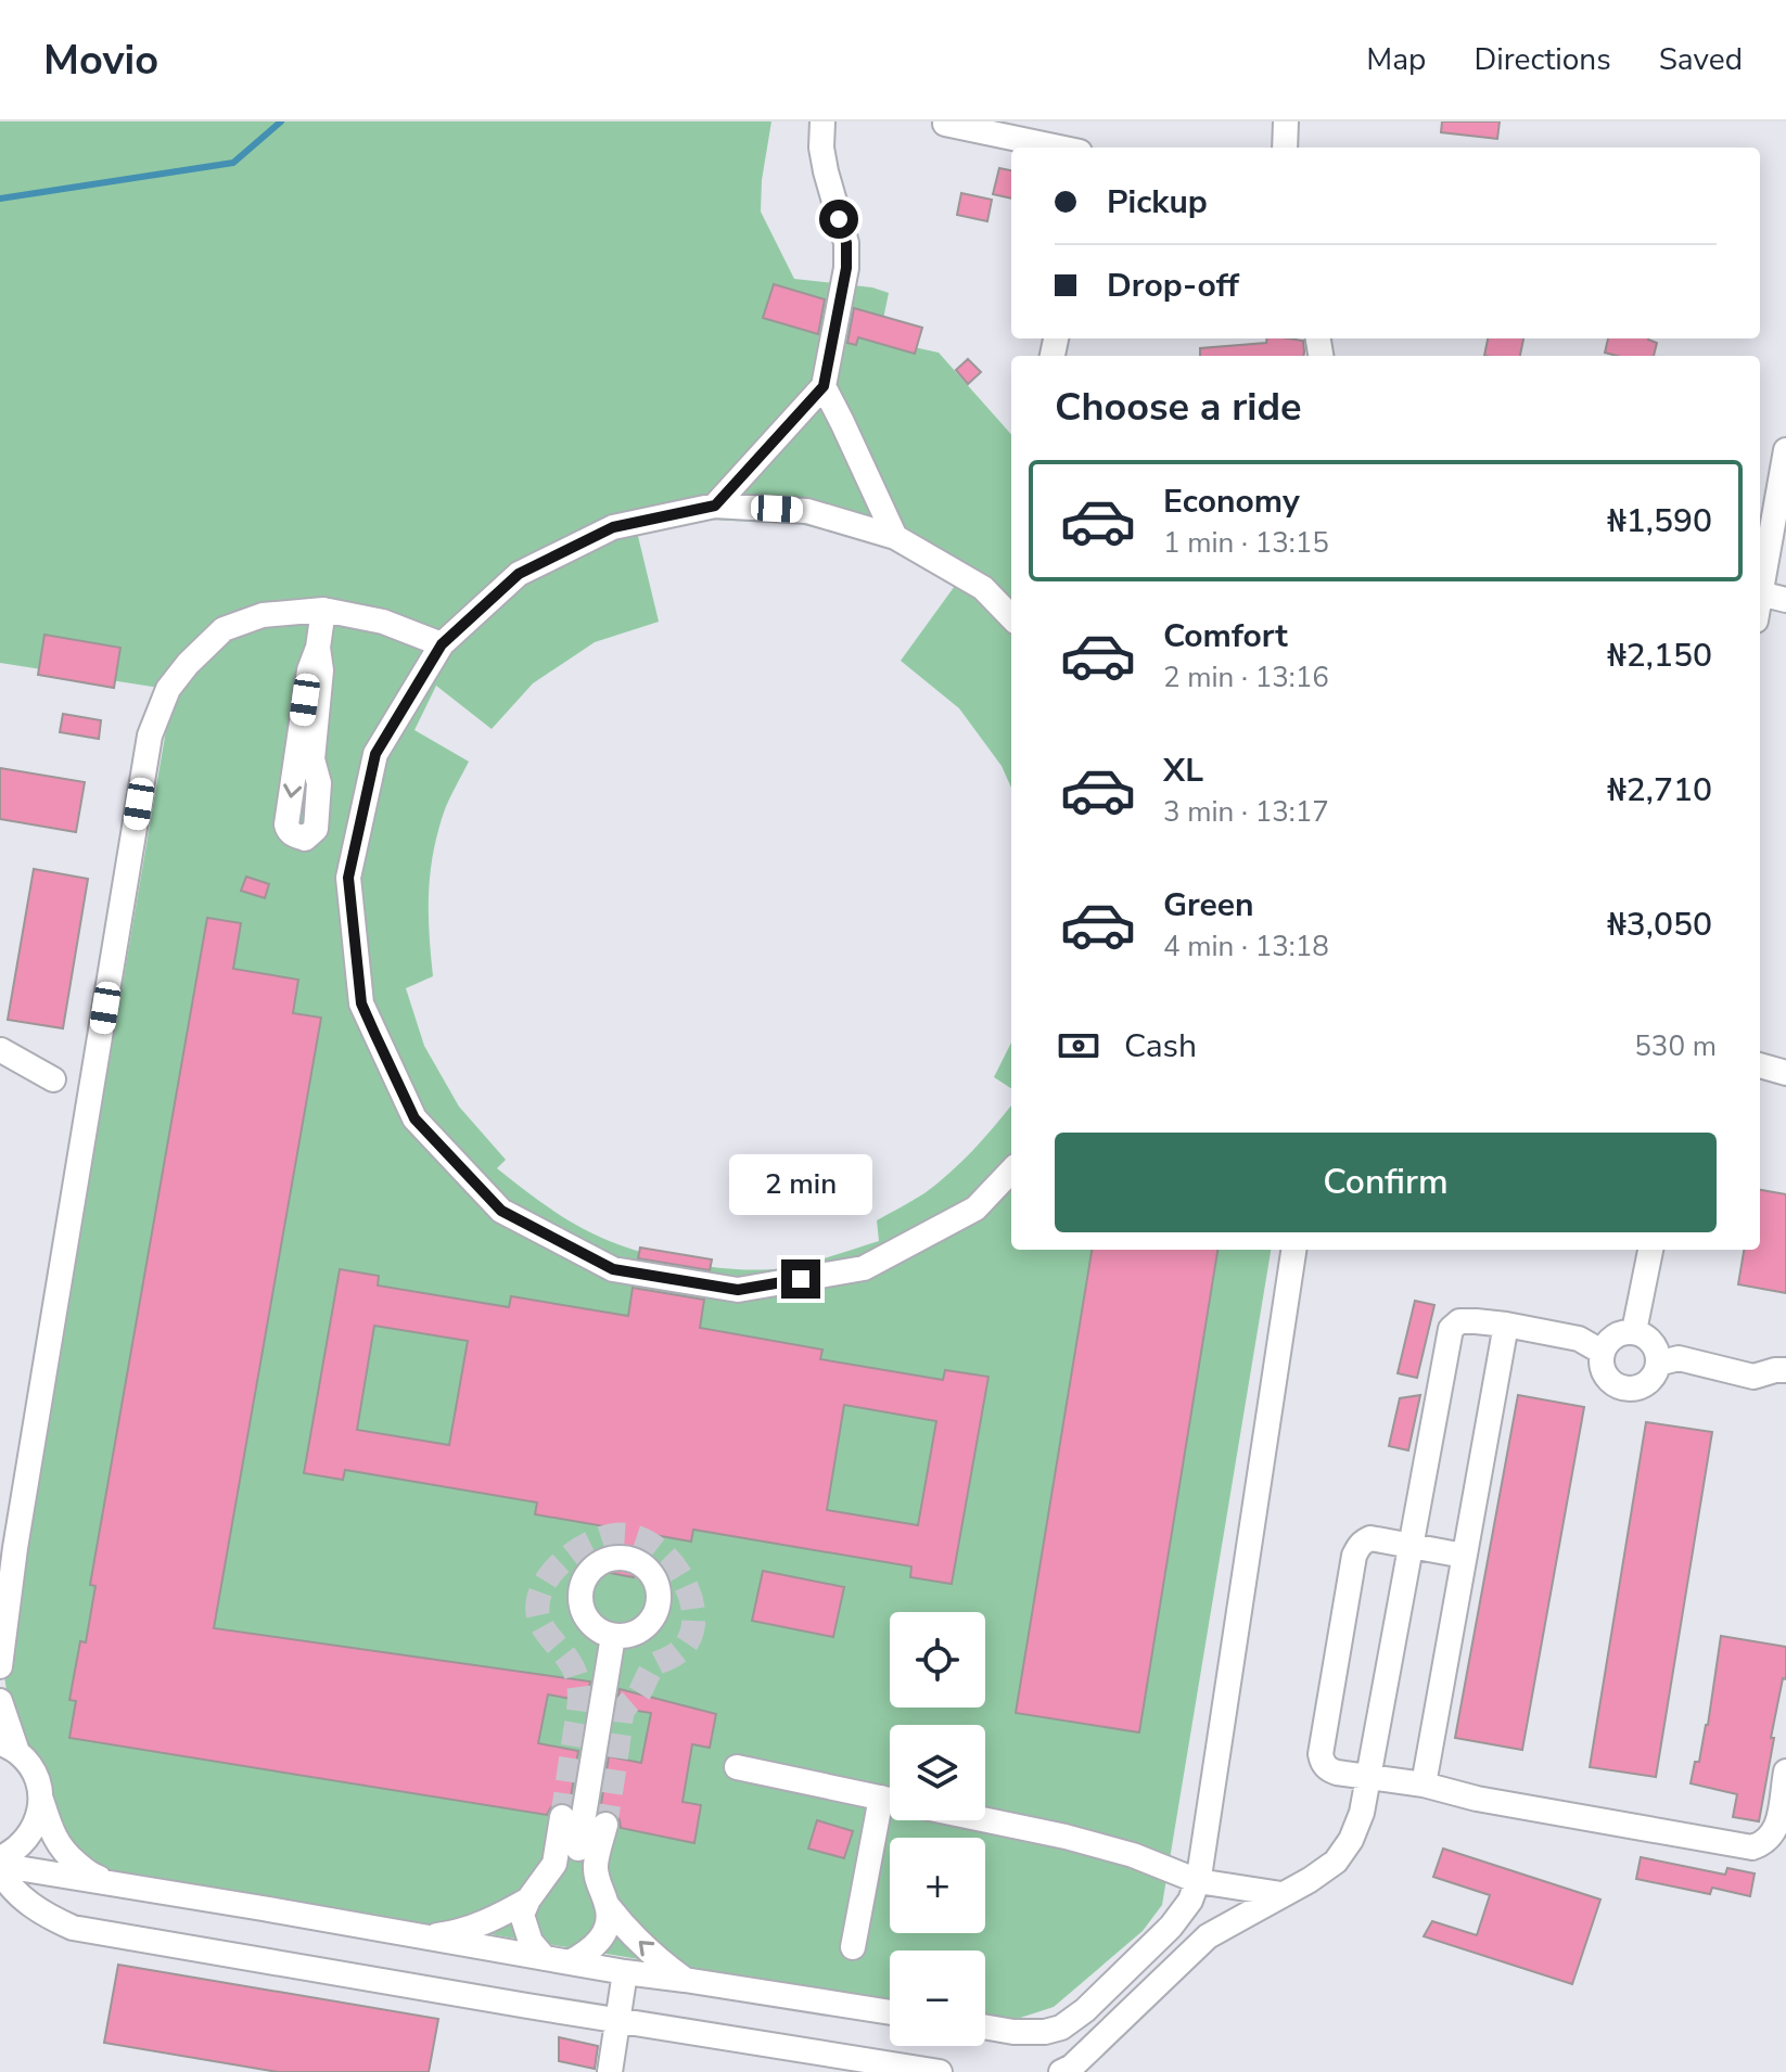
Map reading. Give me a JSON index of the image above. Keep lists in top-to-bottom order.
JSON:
{
  "page": {
    "header": "Movio",
    "nav": ["Map", "Directions", "Saved"],
    "banner": ["Pickup", "Drop-off"],
    "heading": "Choose a ride",
    "list": [
      {
        "name": "Economy",
        "note": "1 min · 13:15",
        "value": "₦1,590"
      },
      {
        "name": "Comfort",
        "note": "2 min · 13:16",
        "value": "₦2,150"
      },
      {
        "name": "XL",
        "note": "3 min · 13:17",
        "value": "₦2,710"
      },
      {
        "name": "Green",
        "note": "4 min · 13:18",
        "value": "₦3,050"
      }
    ],
    "pay": ["Cash", "530 m"],
    "buttons": "Confirm",
    "bubble": "2 min",
    "map_buttons": ["+", "−"]
  }
}
